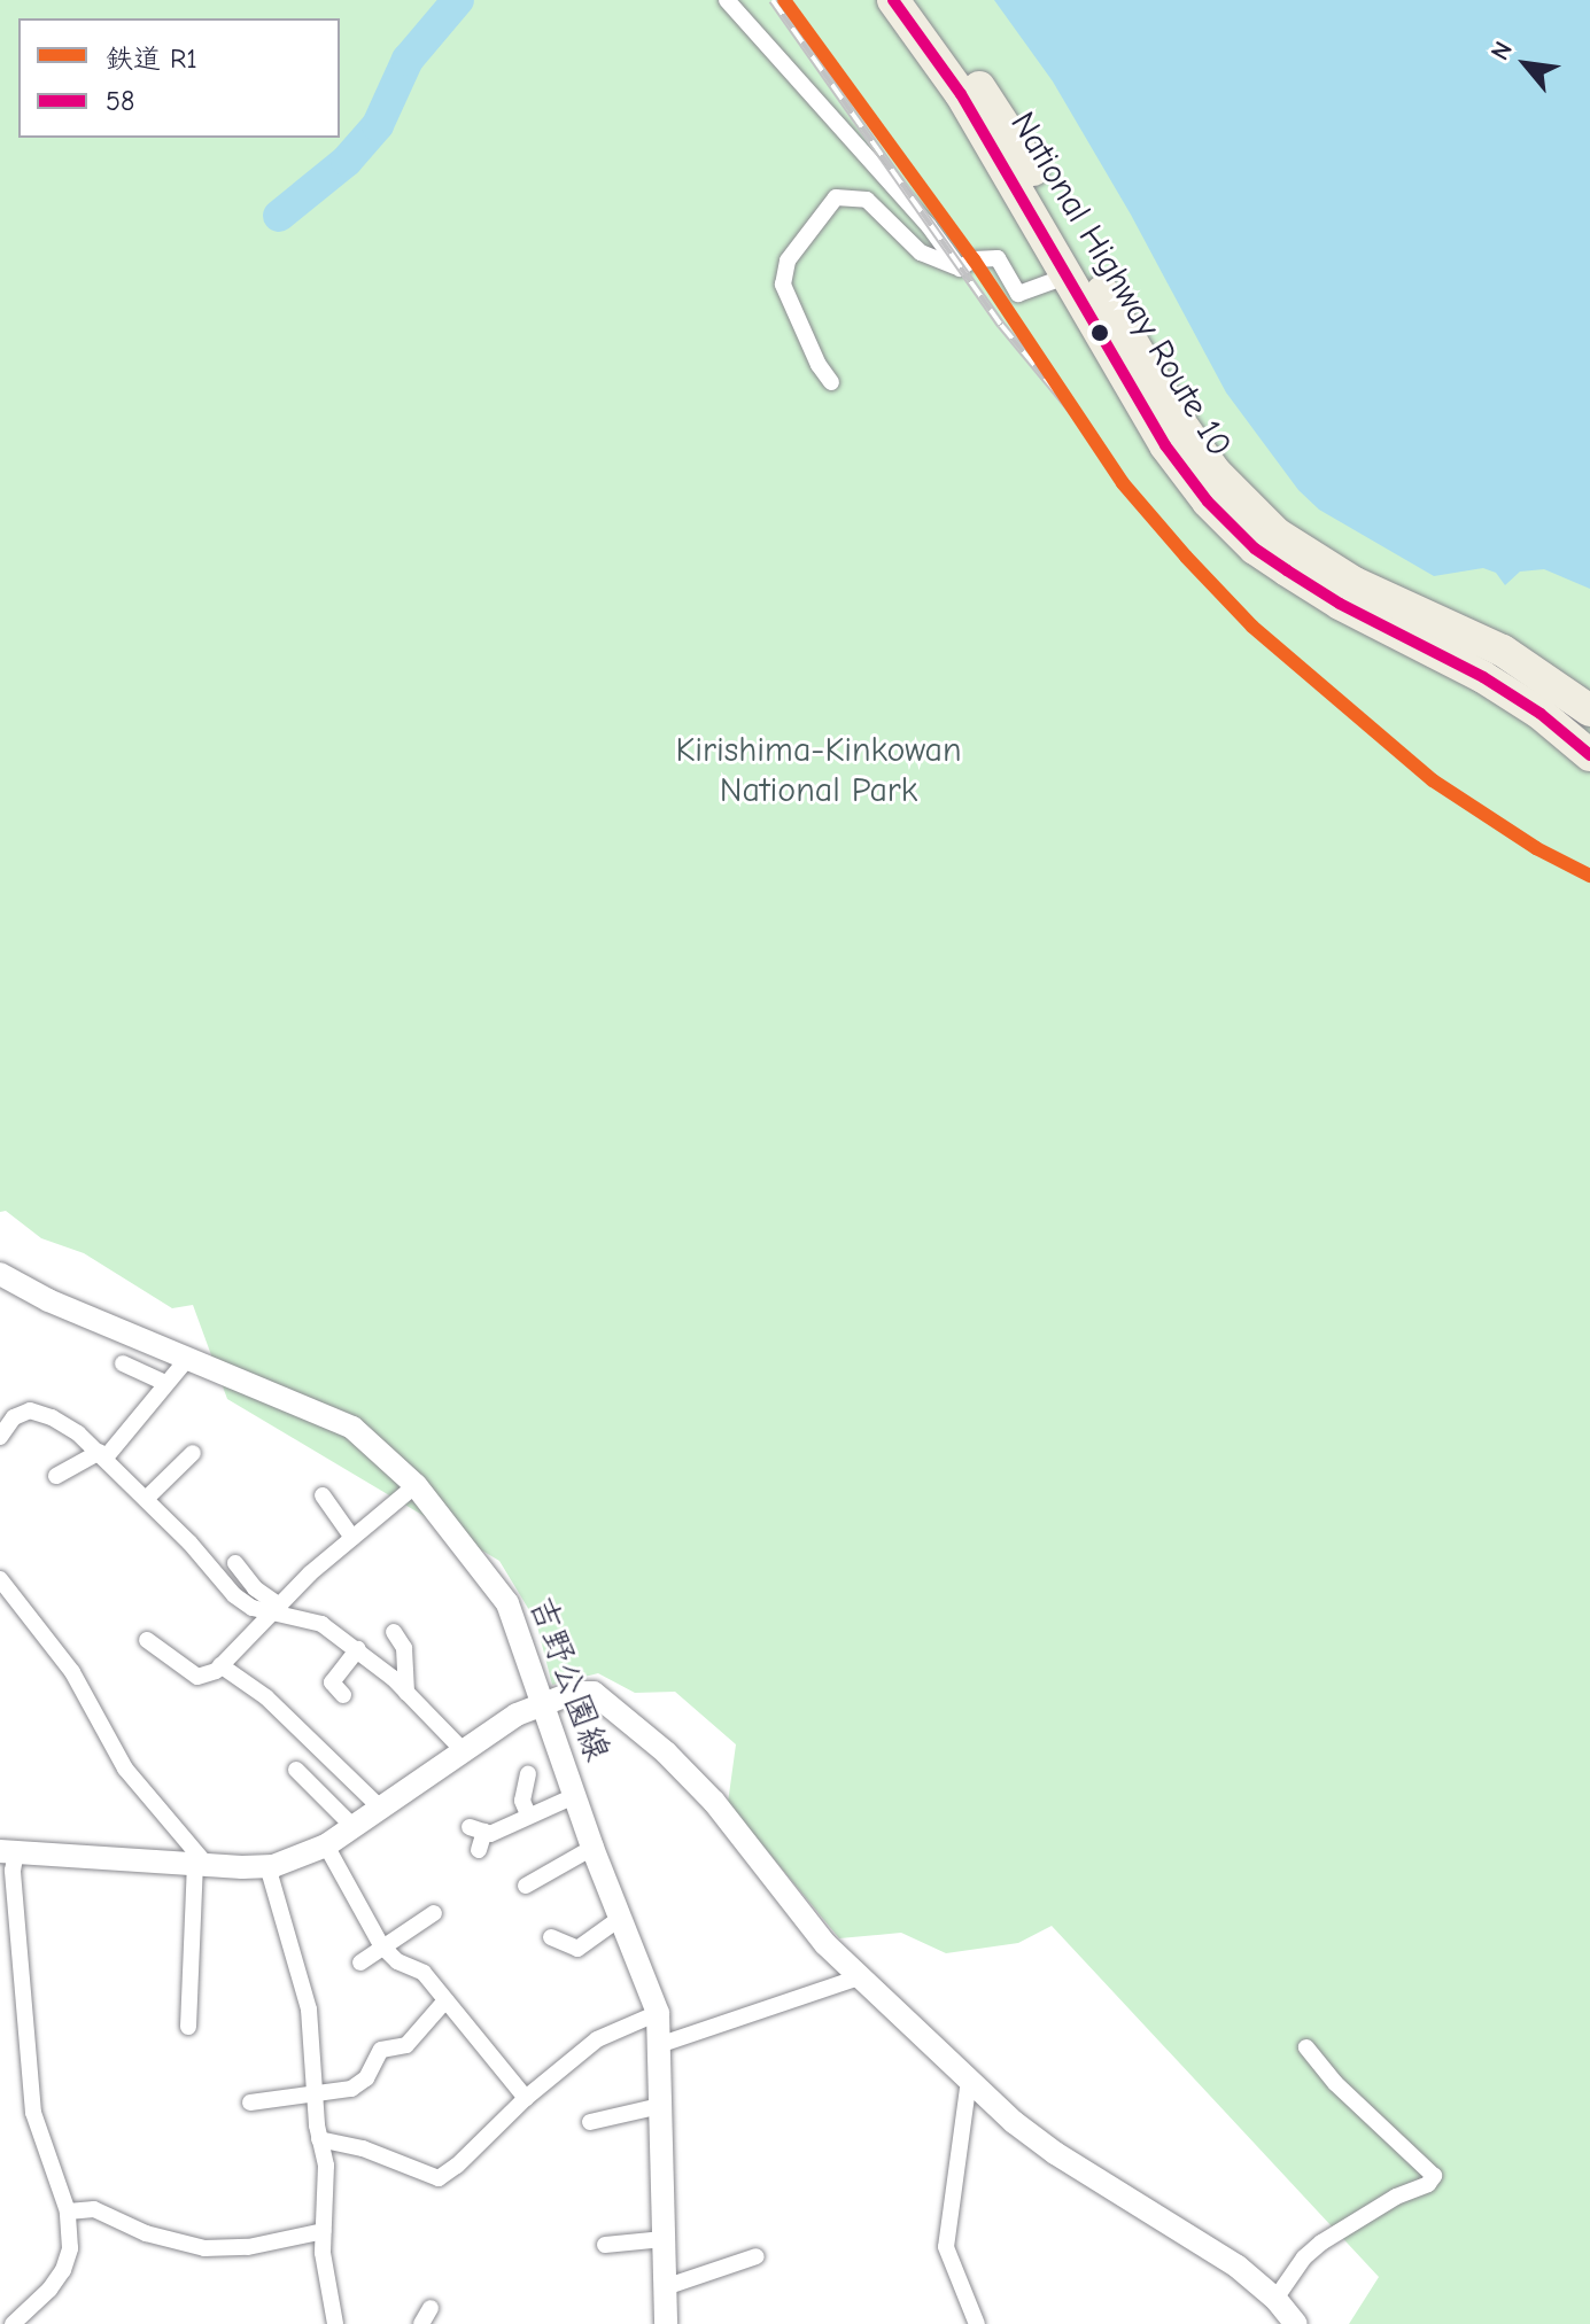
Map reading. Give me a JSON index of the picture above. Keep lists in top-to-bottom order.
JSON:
{
  "streets": {
    "highway": ["National Highway Route 10"],
    "street": ["吉野公園線"]
  },
  "parks": ["Kirishima-Kinkowan National Park"],
  "lines": ["rail line R1", "transit line 58"],
  "legend": ["鉄道 R1", "58"],
  "north": "top left"
}
